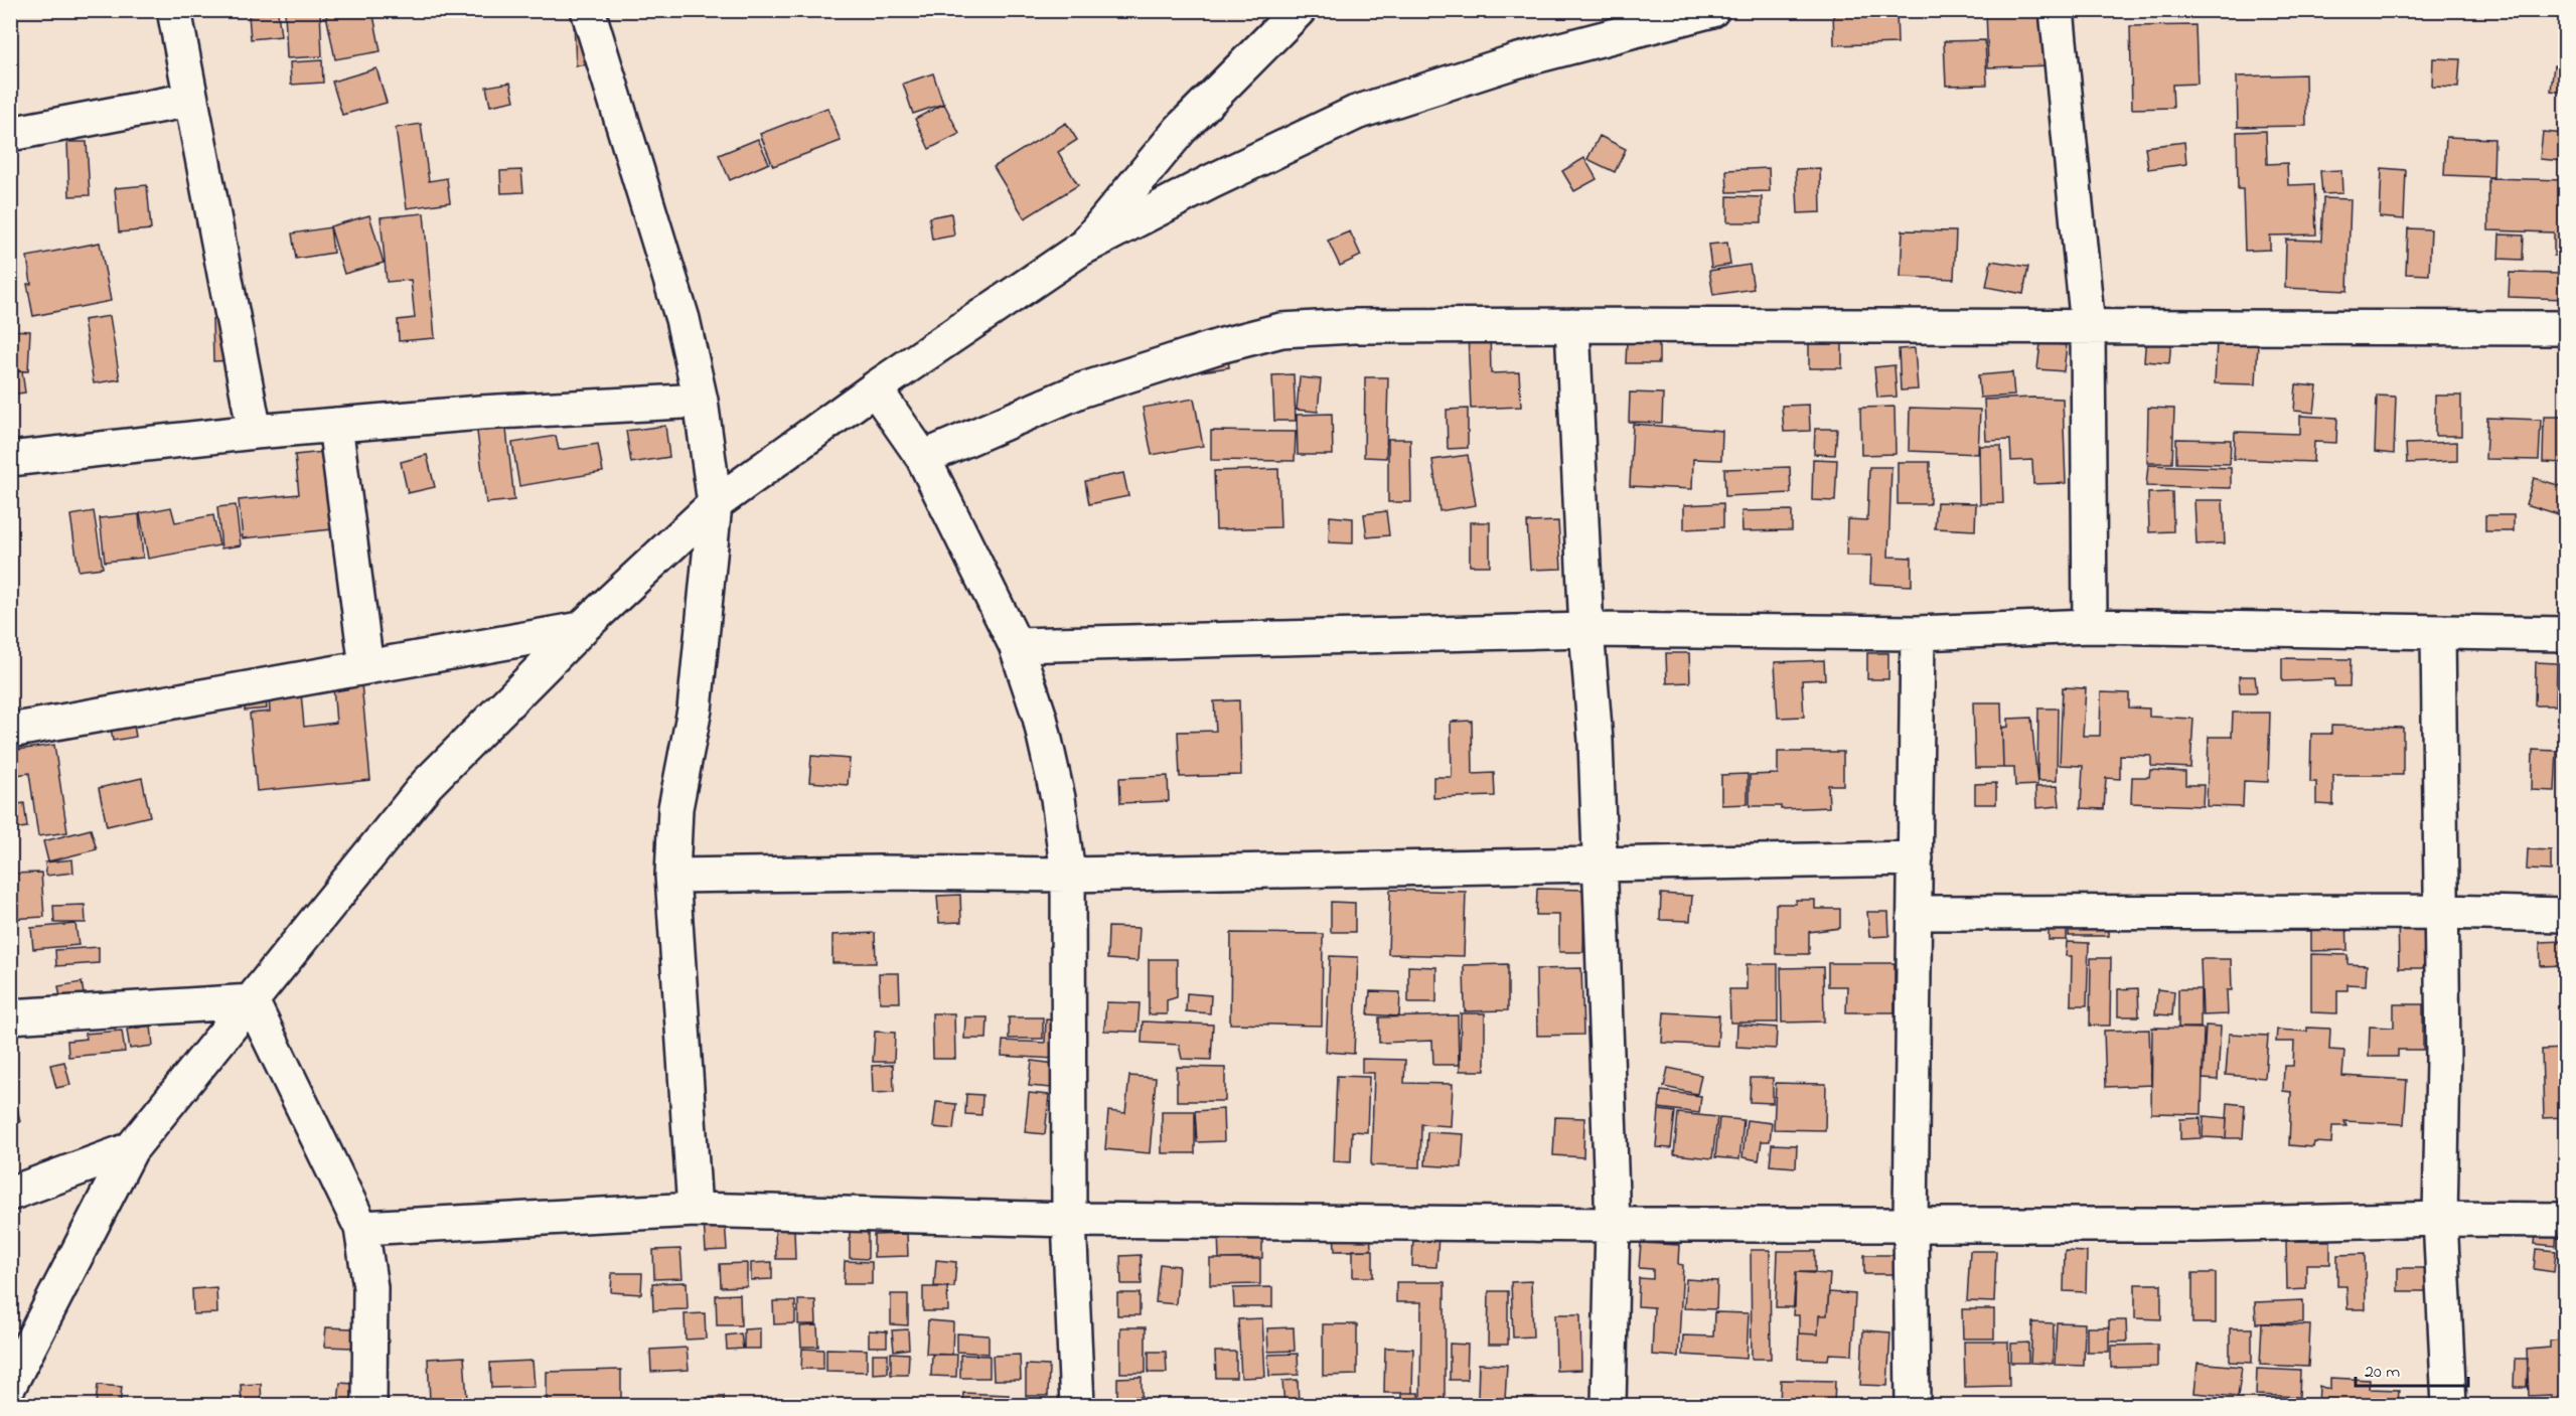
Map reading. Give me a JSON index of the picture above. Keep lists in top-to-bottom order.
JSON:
{
  "scale_bar": "20 m"
}
